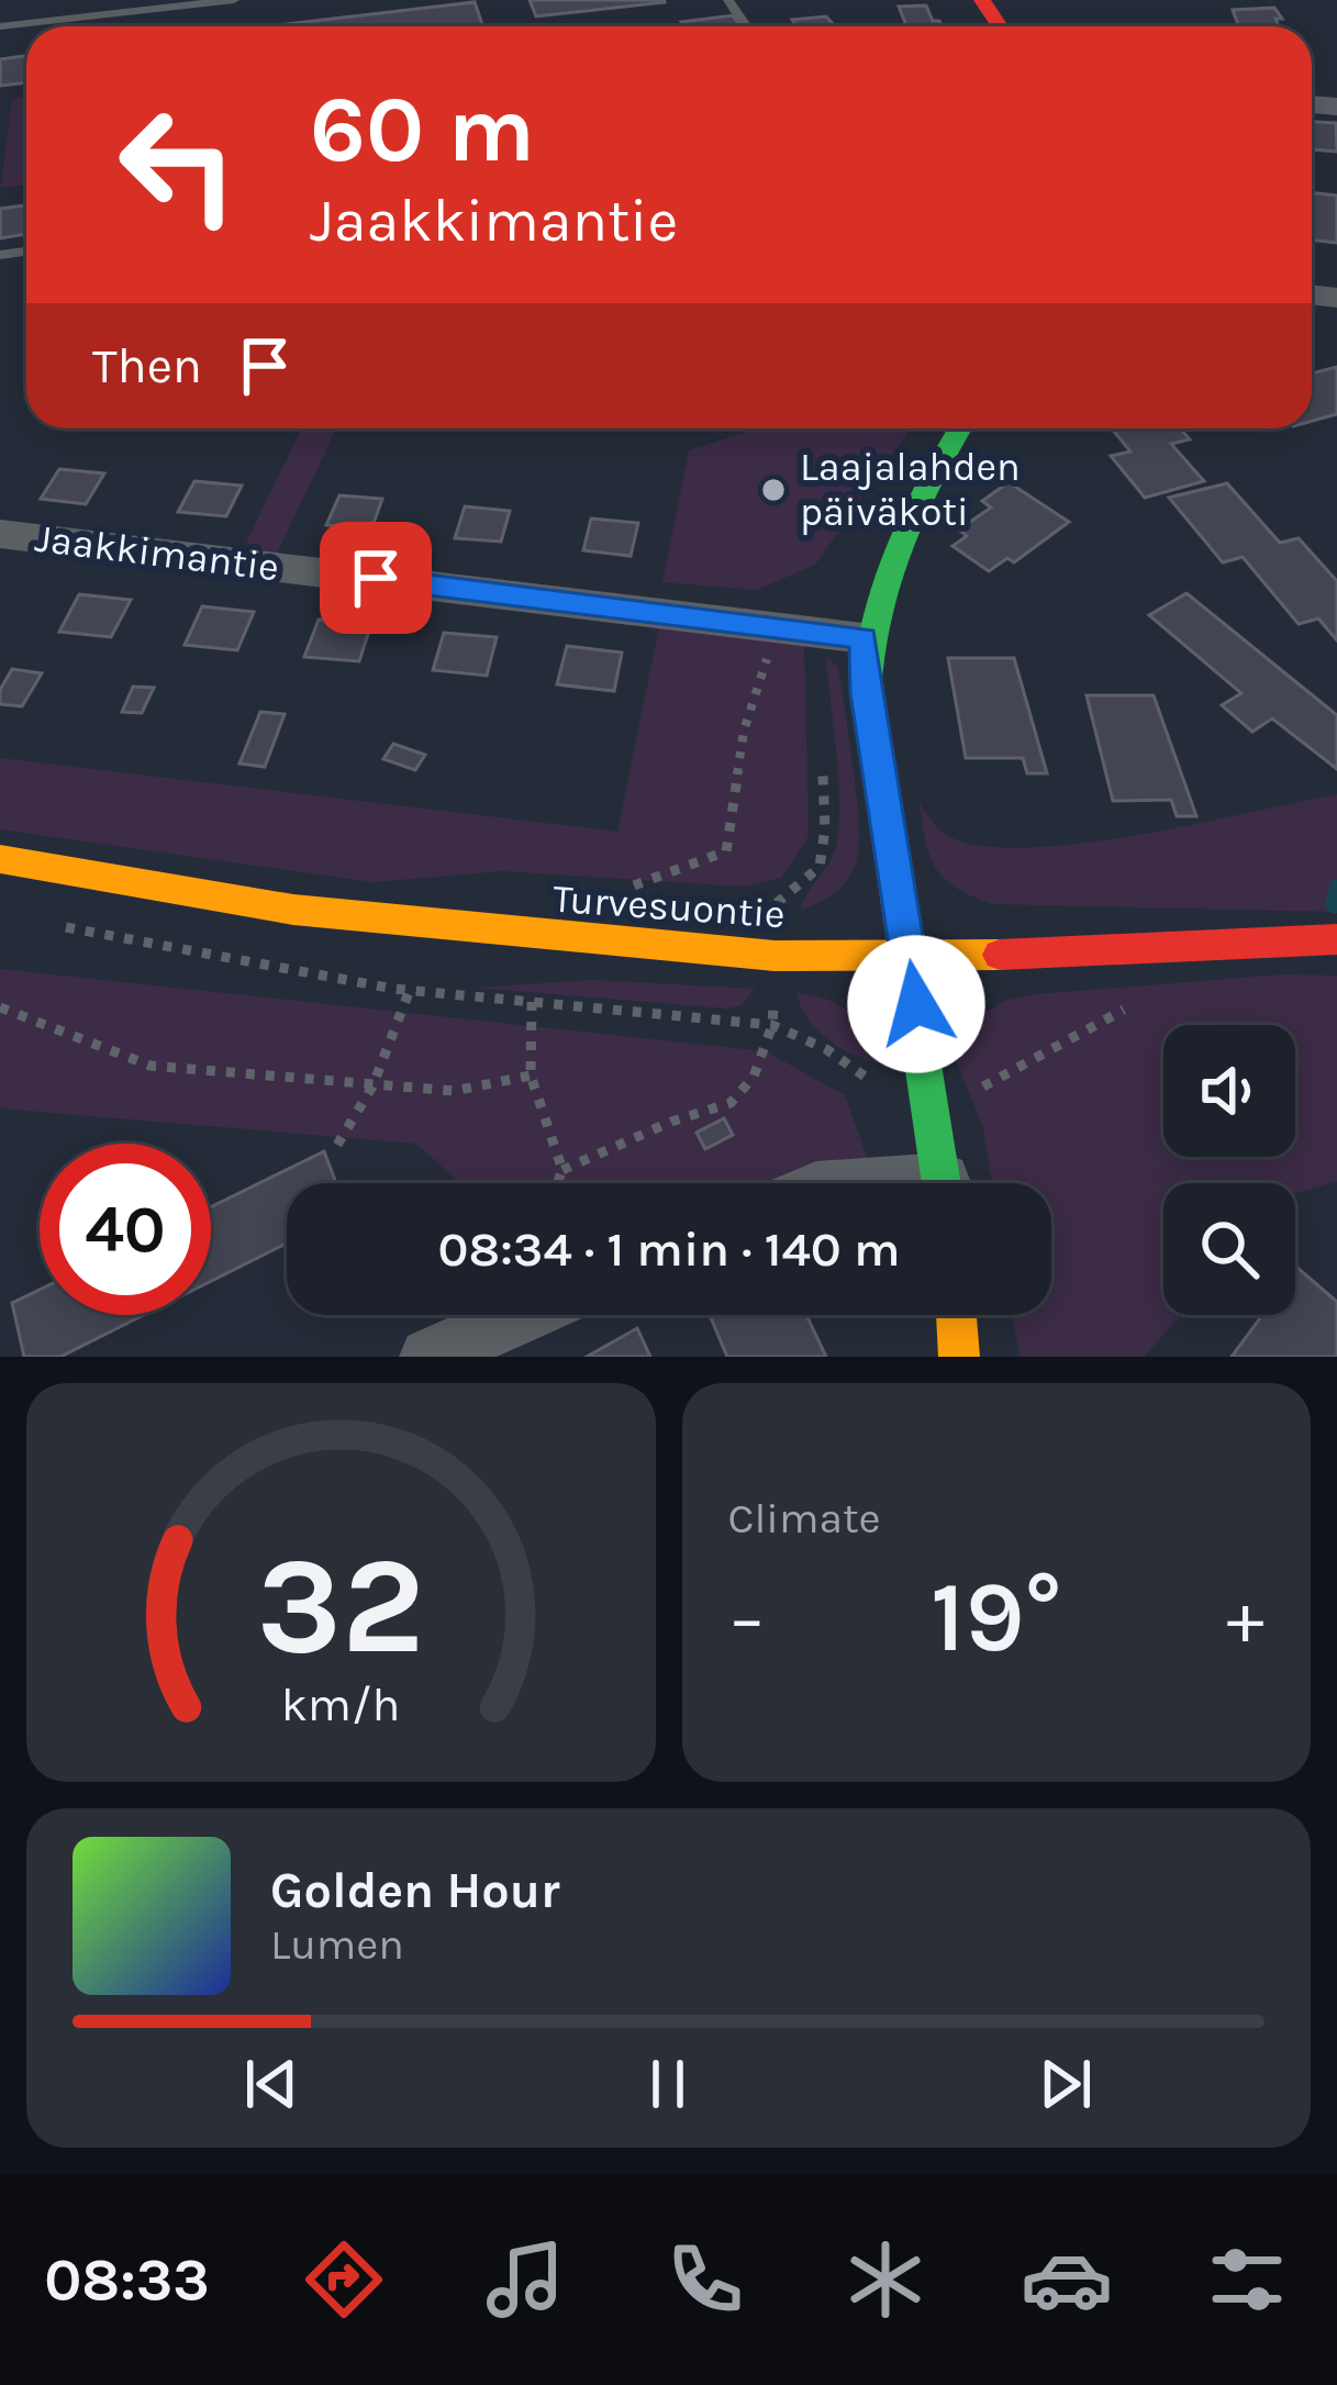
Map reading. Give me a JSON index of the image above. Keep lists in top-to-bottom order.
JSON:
{
  "streets": {
    "main road": ["Turvesuontie"],
    "street": ["Jaakkimantie"]
  },
  "places": ["Laajalahden päiväkoti"],
  "page": {
    "turn": ["60 m", "Jaakkimantie"],
    "then": "Then",
    "limit": "40",
    "trip": "08:34 · 1 min · 140 m",
    "tile": "Climate",
    "heat": ["−", "19°", "+"],
    "song": ["Golden Hour", "Lumen"],
    "tabs": "08:33",
    "gauge": ["32", "km/h"]
  }
}
